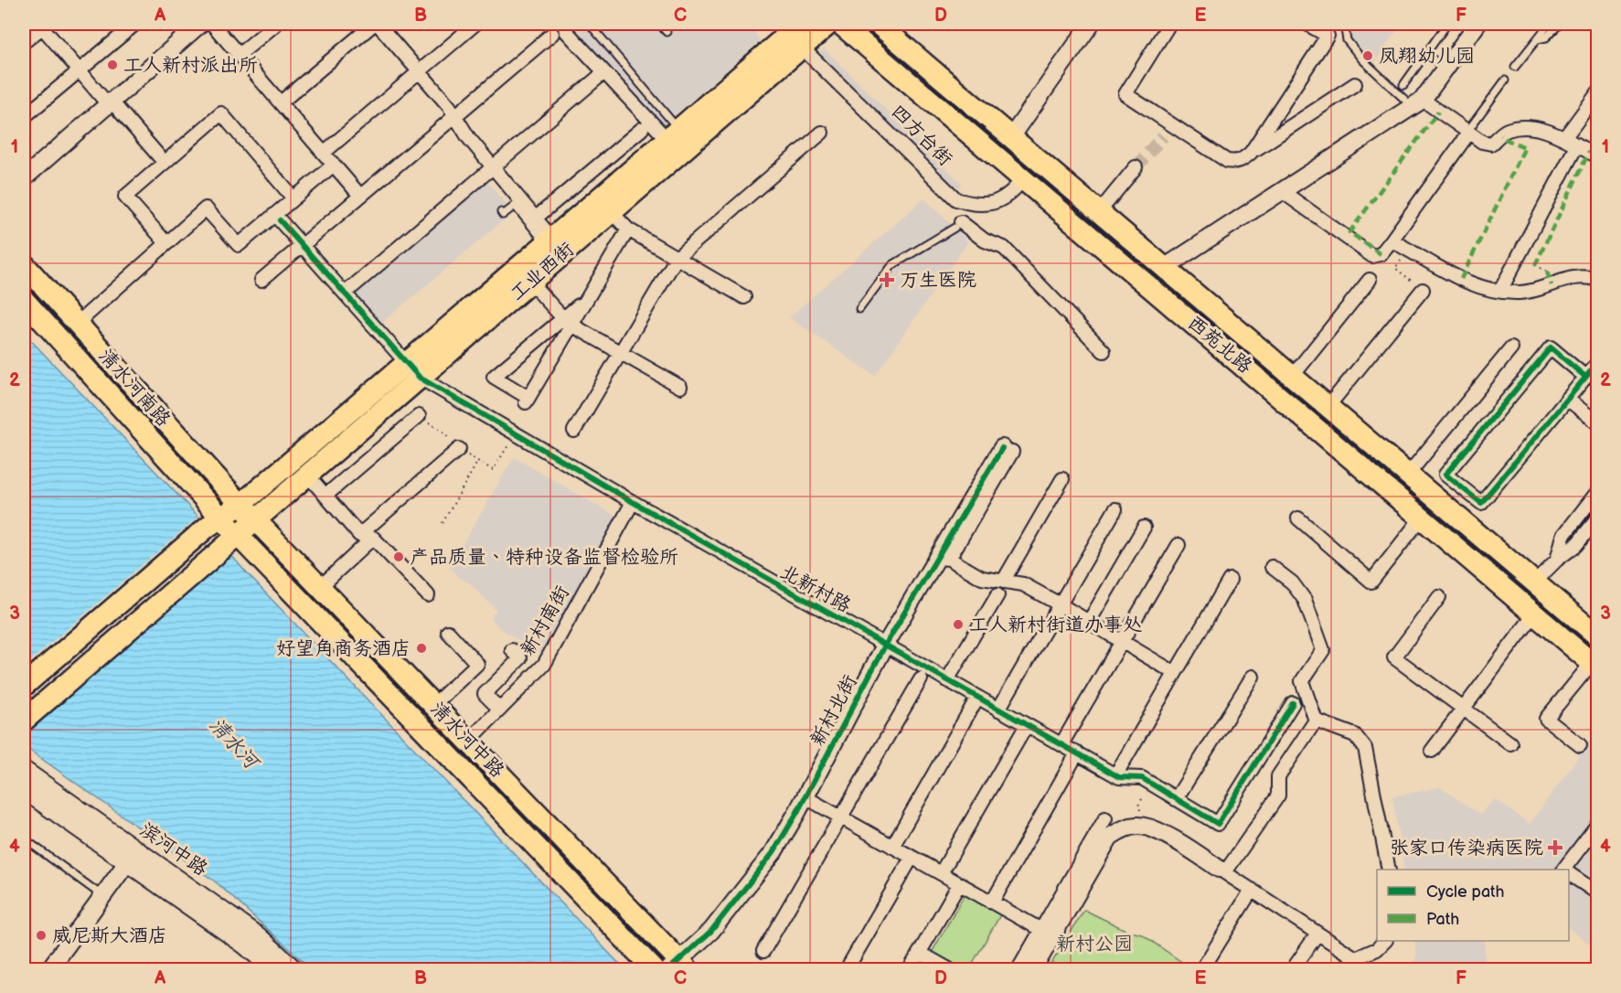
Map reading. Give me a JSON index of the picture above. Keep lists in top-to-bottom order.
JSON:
{
  "streets": {
    "main road": [
      "工业西街",
      "西苑北路",
      "清水河南路",
      "清水河中路",
      "滨河中路"
    ],
    "street": [
      "四方台街",
      "北新村路",
      "新村南街",
      "新村北街"
    ]
  },
  "crossings": [
    ["四方台街", "工业西街"],
    ["工业西街", "清水河南路"],
    ["工业西街", "北新村路"],
    ["工业西街", "清水河中路"],
    ["清水河南路", "清水河中路"],
    ["北新村路", "新村南街"],
    ["北新村路", "新村北街"],
    ["新村南街", "清水河中路"],
    ["新村北街", "清水河中路"]
  ],
  "water": ["清水河"],
  "parks": ["新村公园"],
  "places": {
    "other": [
      "凤翔幼儿园",
      "工人新村派出所",
      "产品质量、特种设备监督检验所",
      "工人新村街道办事处",
      "好望角商务酒店",
      "威尼斯大酒店"
    ],
    "health": ["万生医院", "张家口传染病医院"]
  },
  "legend": ["Cycle path", "Path"],
  "grid": {
    "columns": [
      "A",
      "B",
      "C",
      "D",
      "E",
      "F"
    ],
    "rows": [
      "1",
      "2",
      "3",
      "4"
    ]
  }
}
